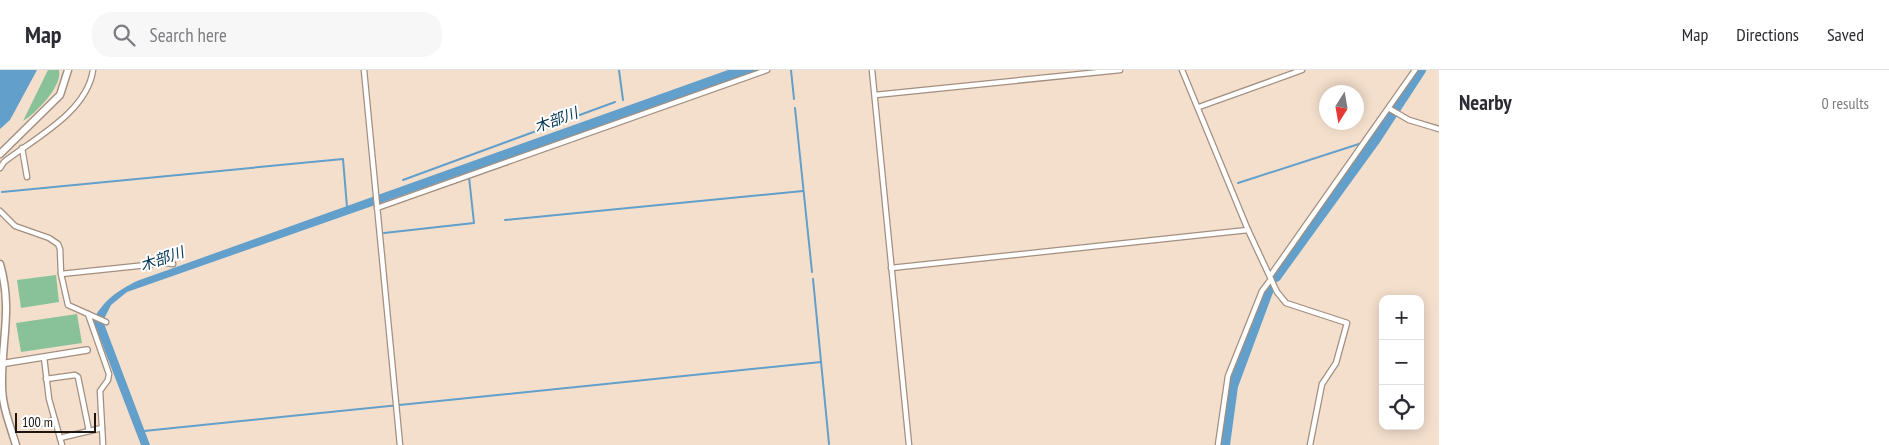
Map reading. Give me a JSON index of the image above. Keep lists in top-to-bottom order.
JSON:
{
  "water": ["木部川"],
  "scale_bar": "100 m",
  "north": "bottom",
  "page": {
    "header": "Map",
    "search": "Search here",
    "nav": ["Map", "Directions", "Saved"],
    "heading": ["Nearby", "0 results"],
    "map_buttons": ["+", "−"],
    "scale": "100 m"
  }
}
